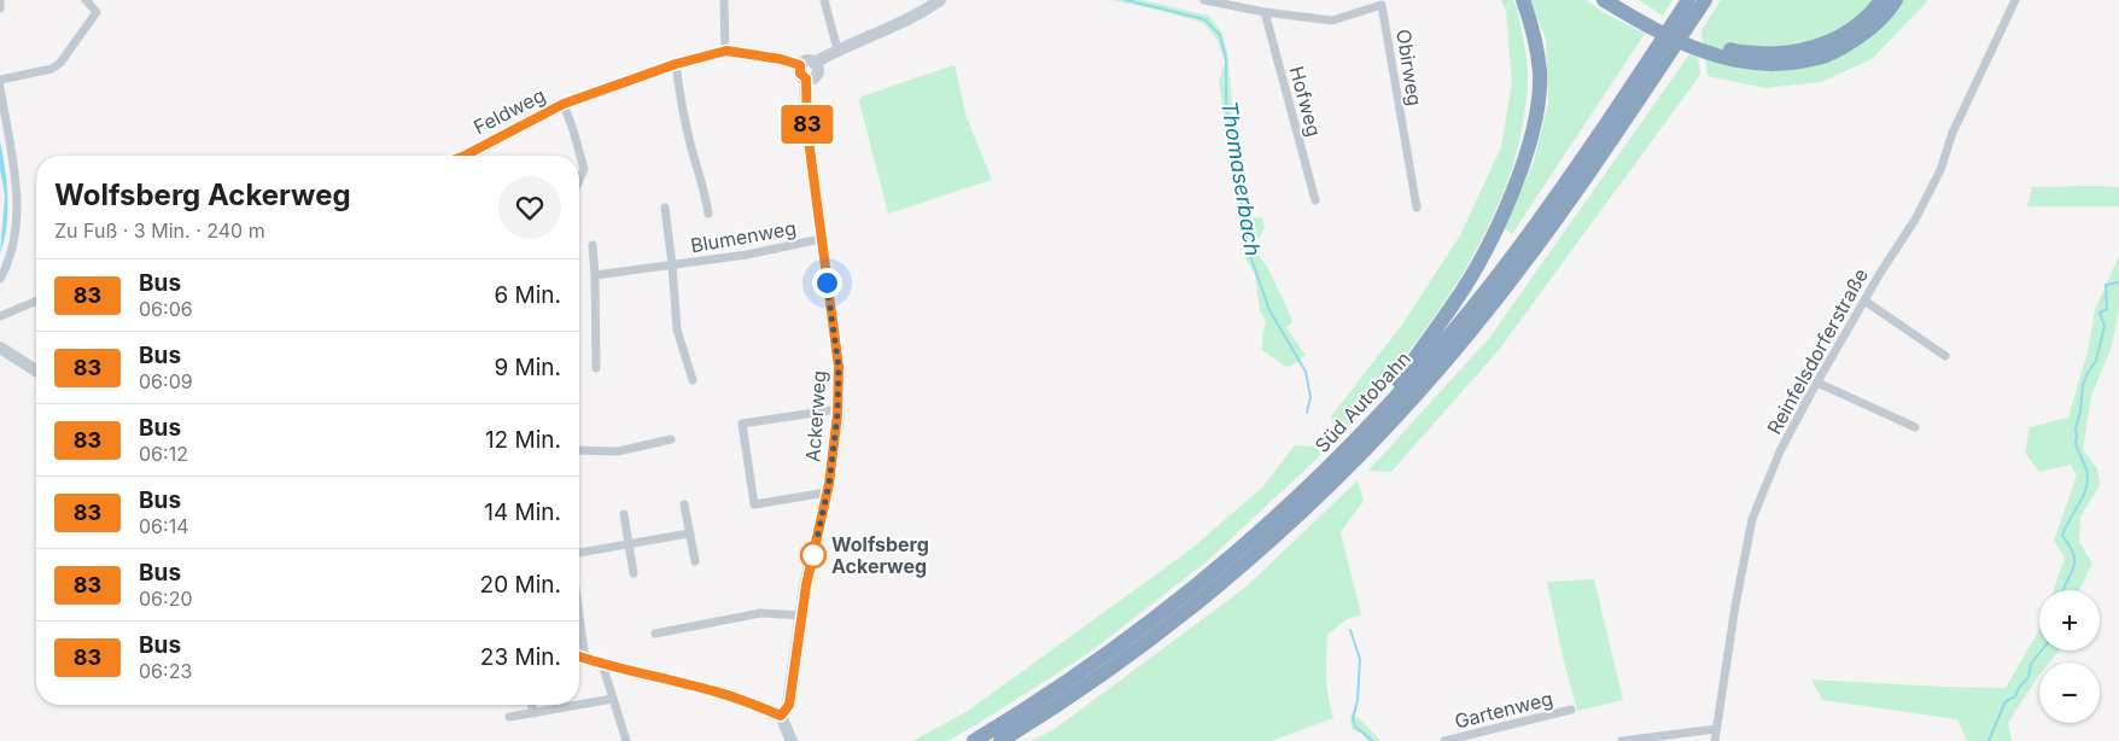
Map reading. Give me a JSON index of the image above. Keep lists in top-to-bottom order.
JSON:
{
  "streets": {
    "highway": ["Süd Autobahn"],
    "street": [
      "Obirweg",
      "Hofweg",
      "Feldweg",
      "Blumenweg",
      "Reinfelsdorferstraße",
      "Ackerweg",
      "Gartenweg"
    ]
  },
  "crossings": [
    ["Obirweg", "Hofweg"],
    ["Feldweg", "Ackerweg"],
    ["Blumenweg", "Ackerweg"]
  ],
  "water": ["Thomaserbach"],
  "places": ["Wolfsberg Ackerweg"],
  "lines": ["bus line 83"],
  "page": {
    "on_map": "83",
    "heading": ["Wolfsberg Ackerweg", "Zu Fuß · 3 Min. · 240 m"],
    "list": [
      {
        "mark": "83",
        "name": "Bus",
        "note": "06:06",
        "value": "6 Min."
      },
      {
        "mark": "83",
        "name": "Bus",
        "note": "06:09",
        "value": "9 Min."
      },
      {
        "mark": "83",
        "name": "Bus",
        "note": "06:12",
        "value": "12 Min."
      },
      {
        "mark": "83",
        "name": "Bus",
        "note": "06:14",
        "value": "14 Min."
      },
      {
        "mark": "83",
        "name": "Bus",
        "note": "06:20",
        "value": "20 Min."
      },
      {
        "mark": "83",
        "name": "Bus",
        "note": "06:23",
        "value": "23 Min."
      }
    ],
    "map_buttons": ["+", "−"]
  }
}
